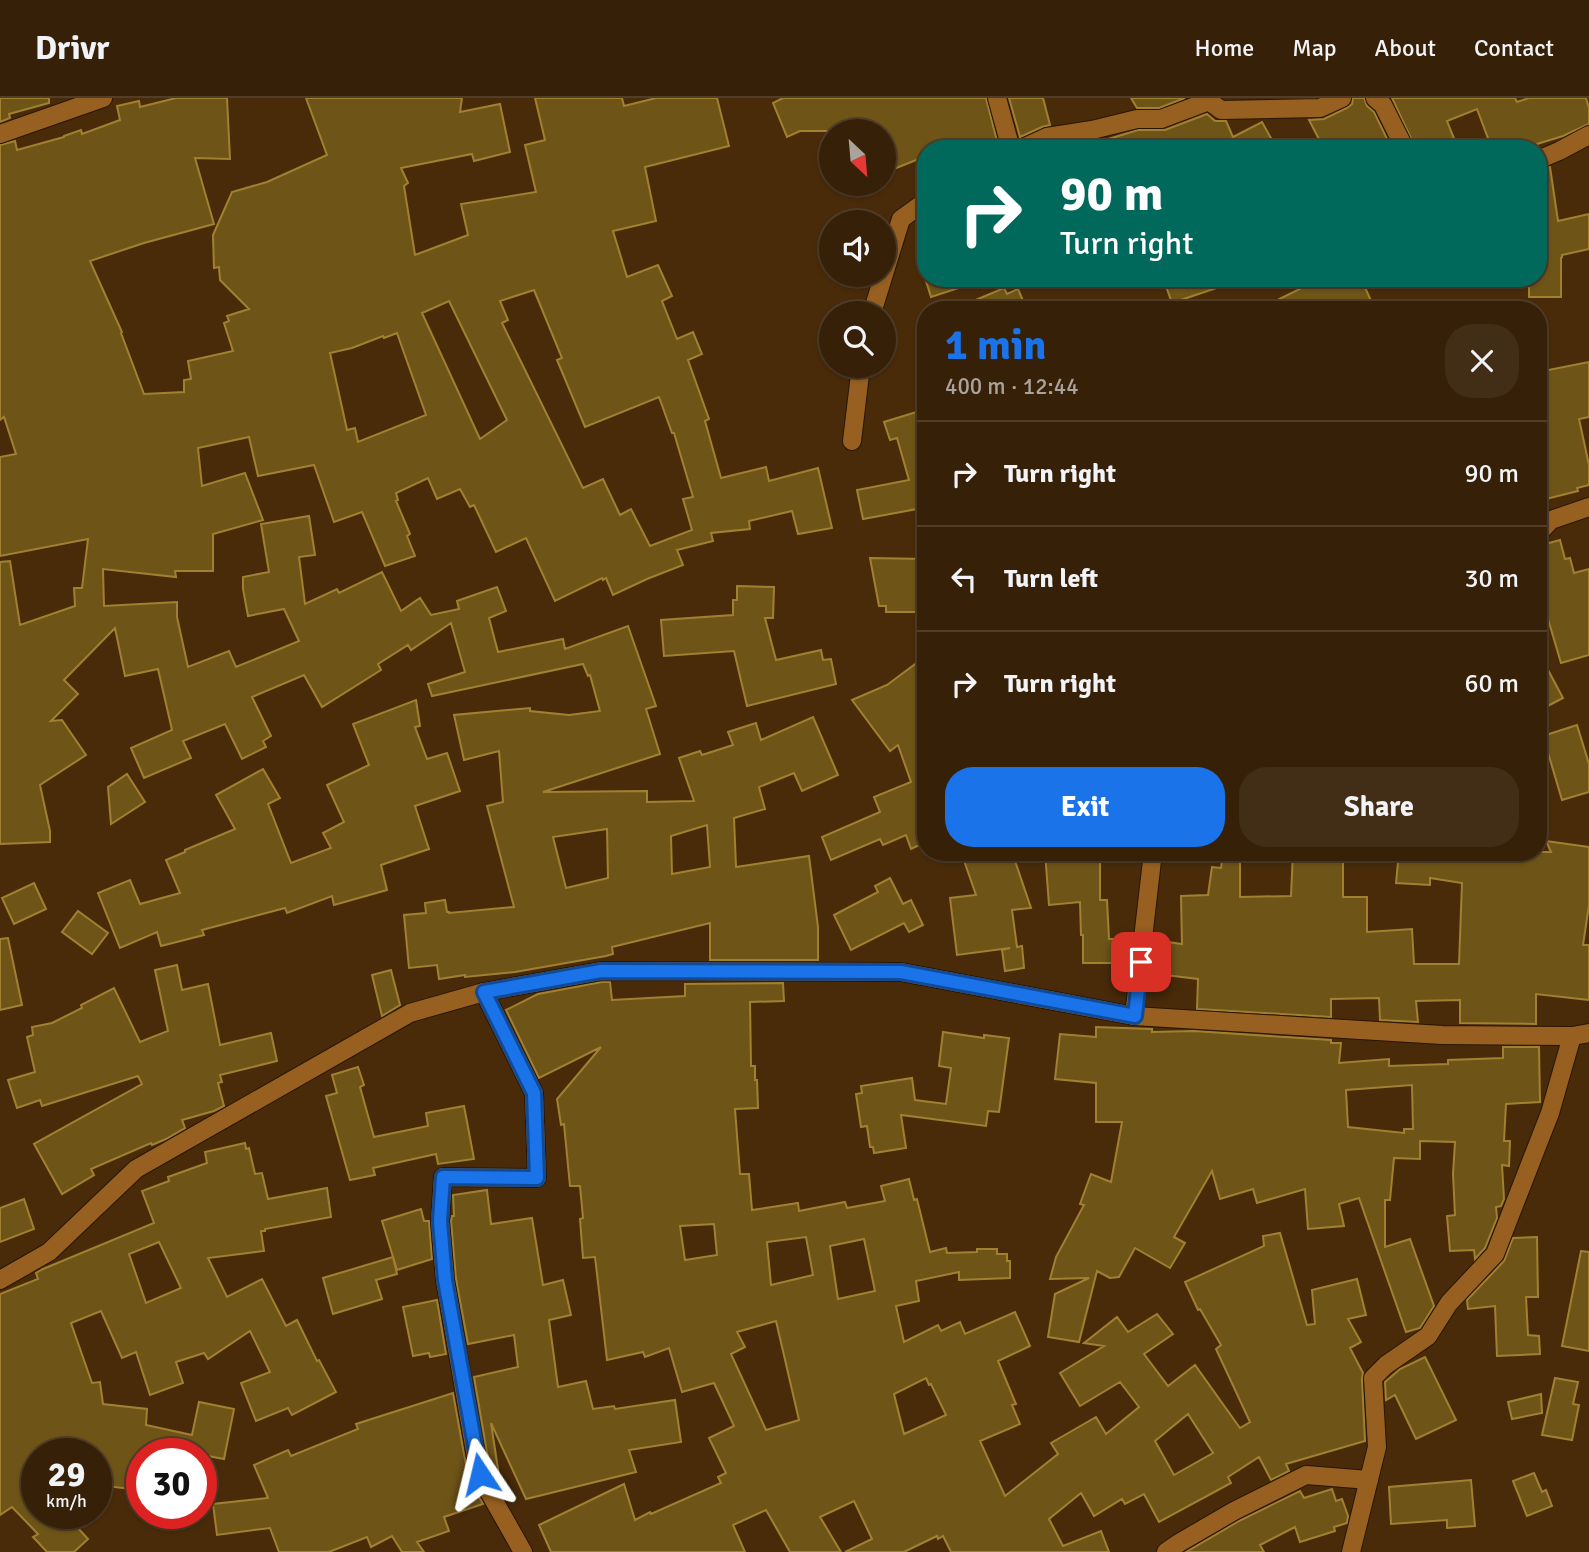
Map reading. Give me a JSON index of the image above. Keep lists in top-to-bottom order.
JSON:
{
  "north": "bottom right",
  "page": {
    "header": "Drivr",
    "nav": [
      "Home",
      "Map",
      "About",
      "Contact"
    ],
    "turn": ["90 m", "Turn right"],
    "heading": ["1 min", "400 m · 12:44"],
    "list": [
      {
        "name": "Turn right",
        "value": "90 m"
      },
      {
        "name": "Turn left",
        "value": "30 m"
      },
      {
        "name": "Turn right",
        "value": "60 m"
      }
    ],
    "buttons": ["Exit", "Share"],
    "speed": "29 km/h",
    "limit": "30"
  }
}
